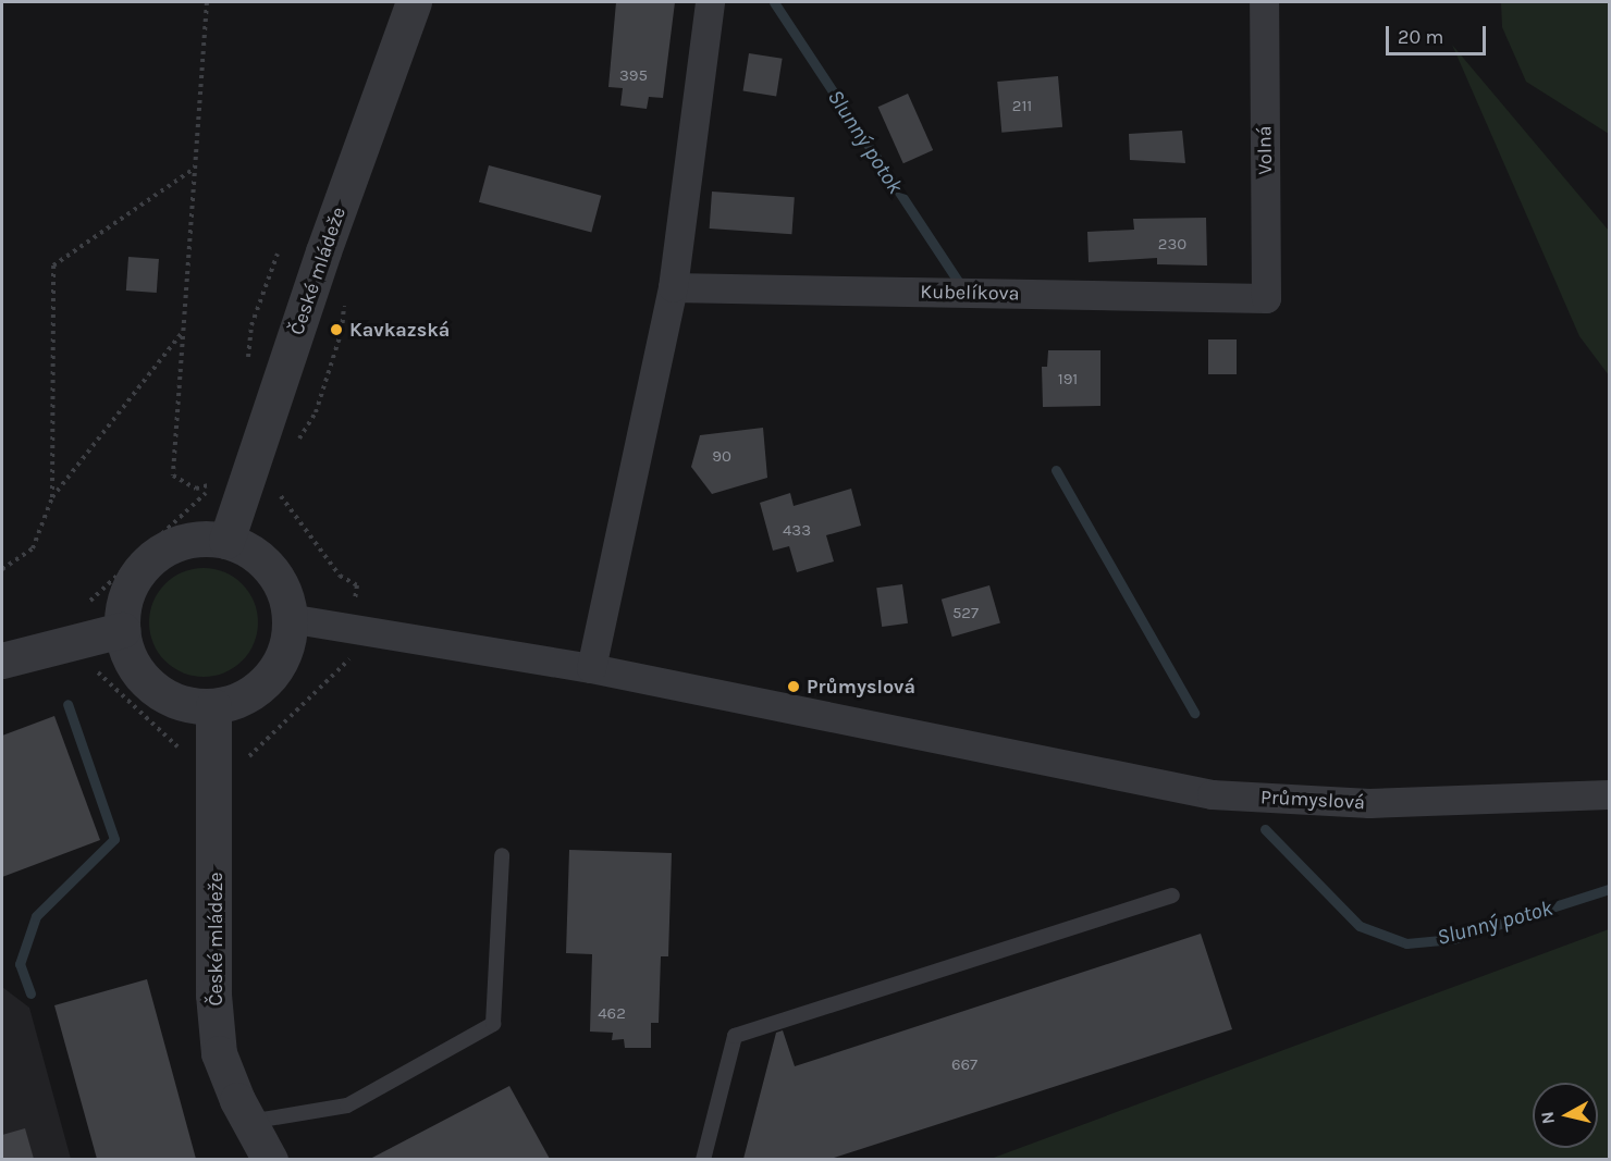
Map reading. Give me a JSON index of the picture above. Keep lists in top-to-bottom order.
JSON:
{
  "streets": {
    "street": [
      "Volná",
      "České mládeže",
      "Kubelíkova",
      "Průmyslová"
    ]
  },
  "crossings": [
    ["Volná", "Kubelíkova"],
    ["České mládeže", "Průmyslová"]
  ],
  "water": ["Slunný potok"],
  "places": ["Kavkazská", "Průmyslová"],
  "house_numbers": [
    "395",
    "211",
    "230",
    "191",
    "90",
    "433",
    "527",
    "462",
    "667"
  ],
  "scale_bar": "20 m",
  "north": "left"
}
